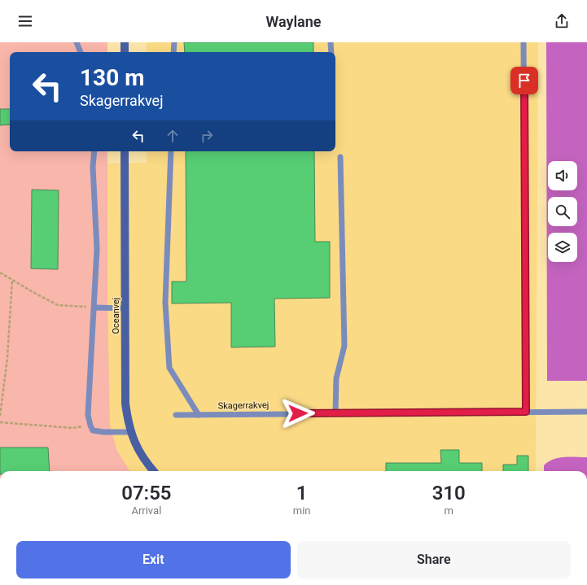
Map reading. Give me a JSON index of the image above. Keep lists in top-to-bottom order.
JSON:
{
  "streets": {
    "street": ["Oceanvej"],
    "lane": ["Skagerrakvej"]
  },
  "page": {
    "header": "Waylane",
    "turn": ["130 m", "Skagerrakvej"],
    "eta": [
      "07:55",
      "Arrival",
      "1",
      "min",
      "310",
      "m"
    ],
    "buttons": ["Exit", "Share"]
  }
}
